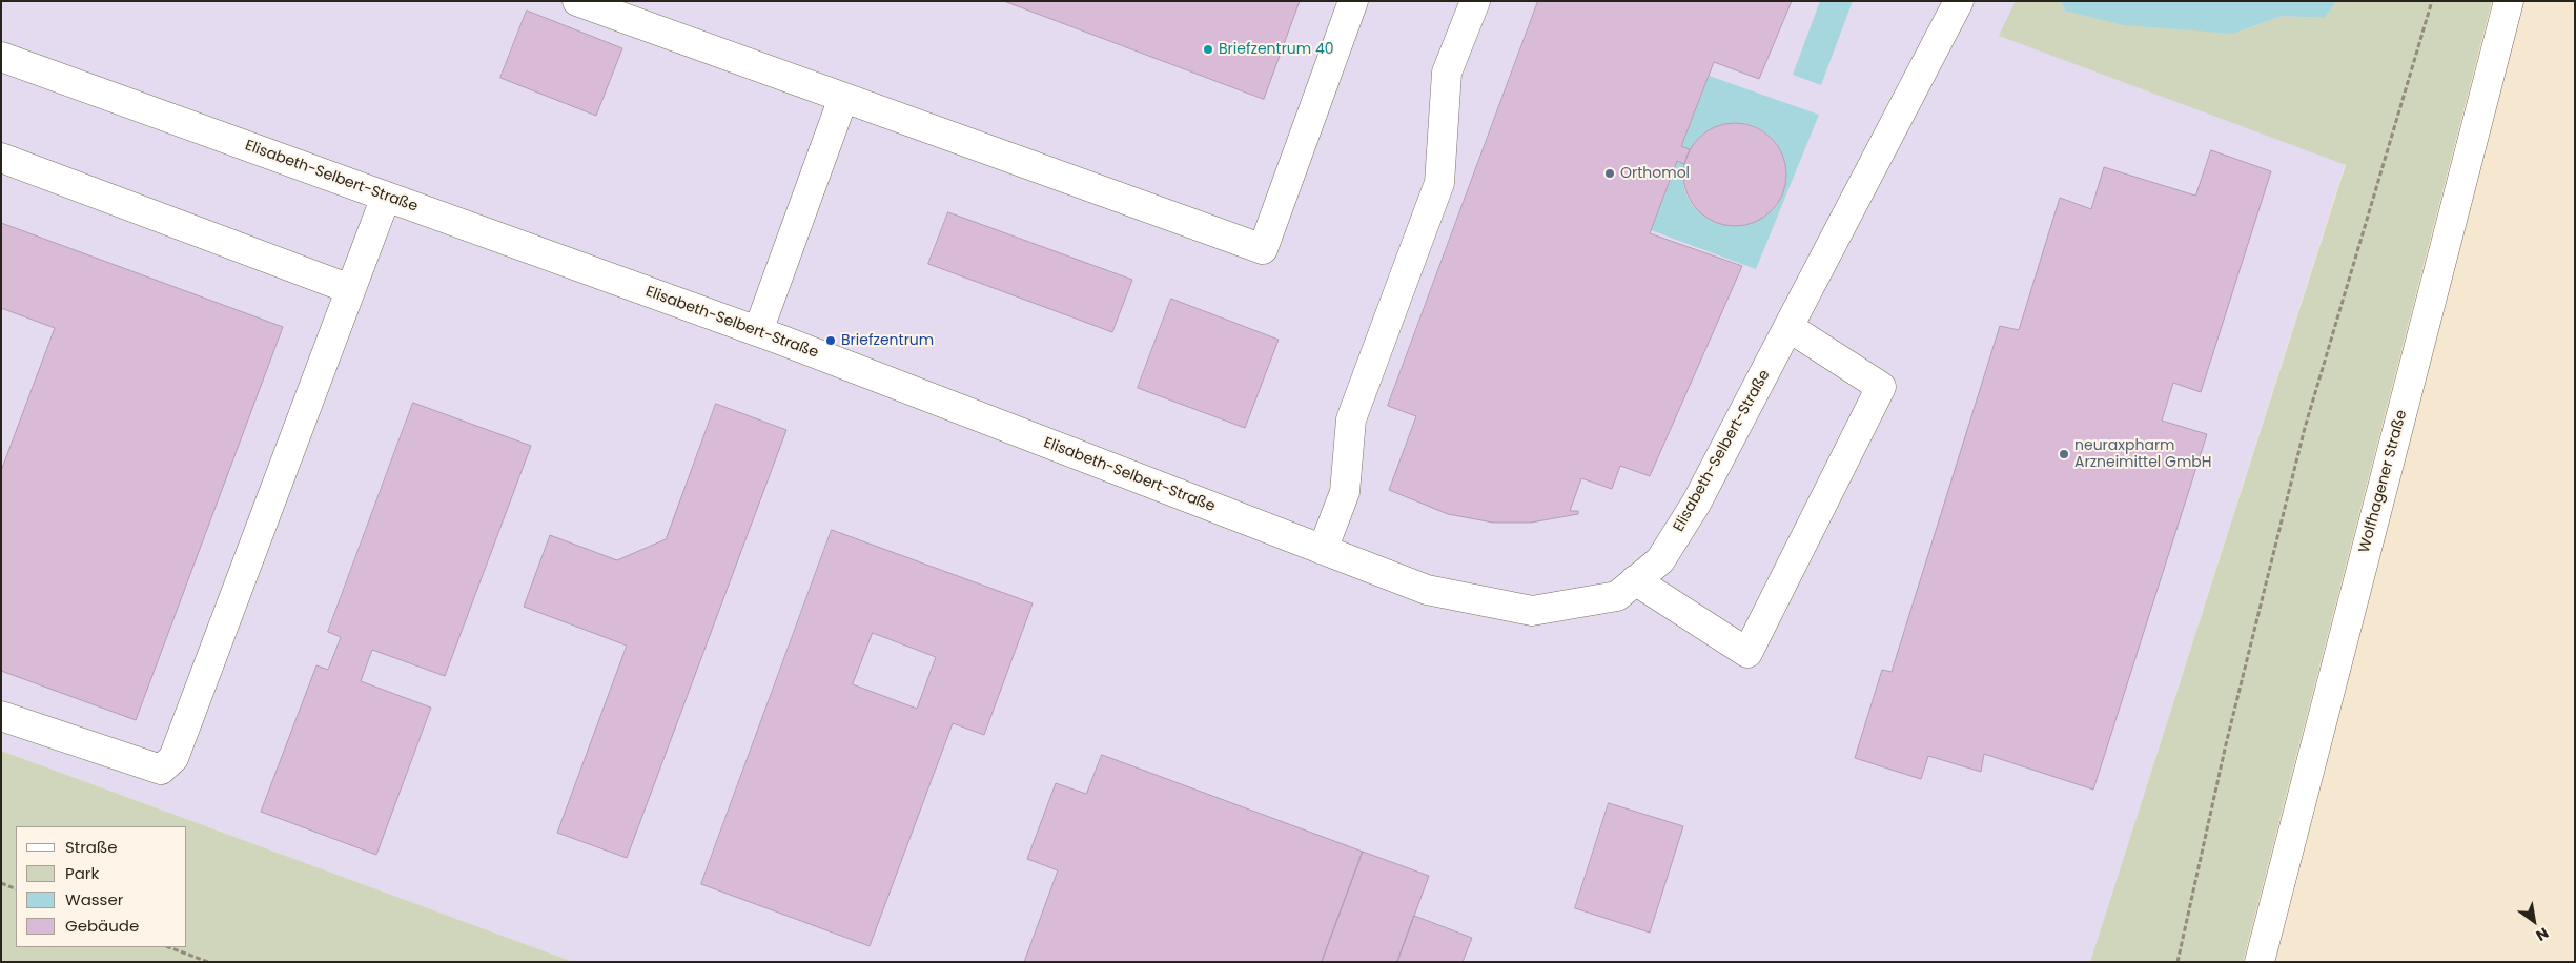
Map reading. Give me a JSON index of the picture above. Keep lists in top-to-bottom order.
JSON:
{
  "streets": {
    "street": ["Elisabeth-Selbert-Straße", "Wolfhagener Straße"]
  },
  "places": [
    "Briefzentrum 40",
    "Orthomol",
    "Briefzentrum",
    "neuraxpharm Arzneimittel GmbH"
  ],
  "legend": [
    "Straße",
    "Park",
    "Wasser",
    "Gebäude"
  ],
  "north": "bottom right"
}
